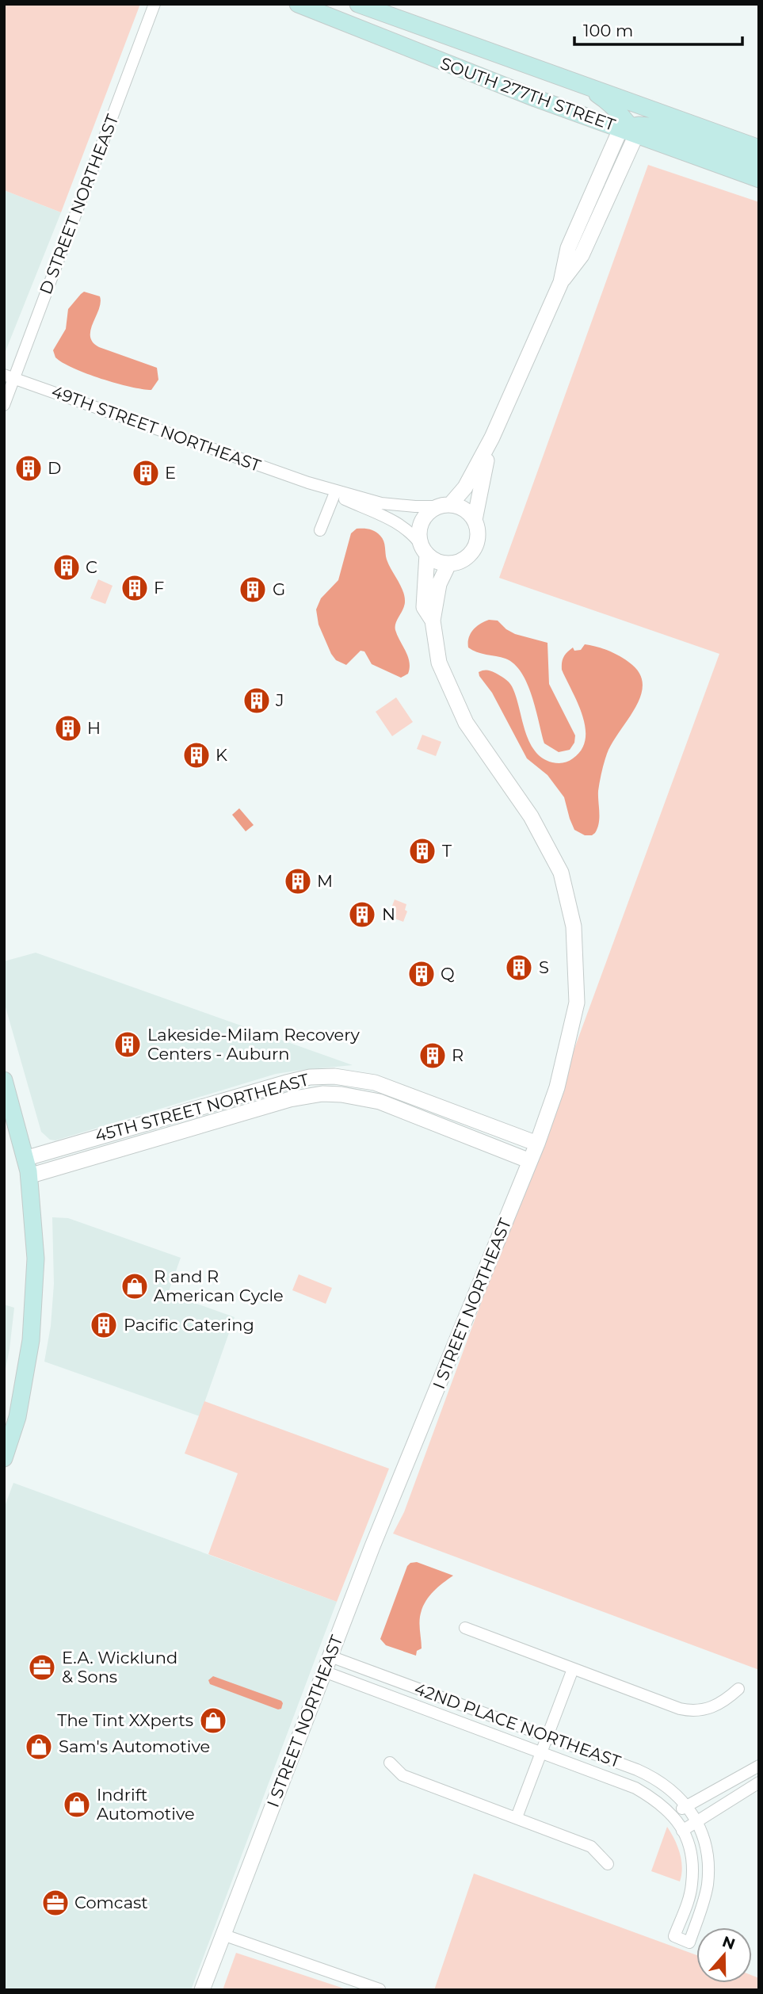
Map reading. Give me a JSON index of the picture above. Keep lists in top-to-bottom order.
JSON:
{
  "streets": {
    "main road": ["SOUTH 277TH STREET"],
    "street": [
      "D STREET NORTHEAST",
      "49TH STREET NORTHEAST",
      "45TH STREET NORTHEAST",
      "I STREET NORTHEAST",
      "42ND PLACE NORTHEAST"
    ]
  },
  "crossings": [
    ["D STREET NORTHEAST", "49TH STREET NORTHEAST"],
    ["49TH STREET NORTHEAST", "I STREET NORTHEAST"],
    ["45TH STREET NORTHEAST", "I STREET NORTHEAST"],
    ["I STREET NORTHEAST", "42ND PLACE NORTHEAST"]
  ],
  "places": {
    "building": [
      "D",
      "E",
      "C",
      "F",
      "G",
      "J",
      "H",
      "K",
      "T",
      "M",
      "N",
      "S",
      "Q",
      "Lakeside-Milam Recovery Centers - Auburn",
      "R",
      "Pacific Catering"
    ],
    "shop": [
      "R and R American Cycle",
      "The Tint XXperts",
      "Sam's Automotive",
      "Indrift Automotive"
    ],
    "office": ["E.A. Wicklund & Sons", "Comcast"]
  },
  "scale_bar": "100 m",
  "north": "top"
}
